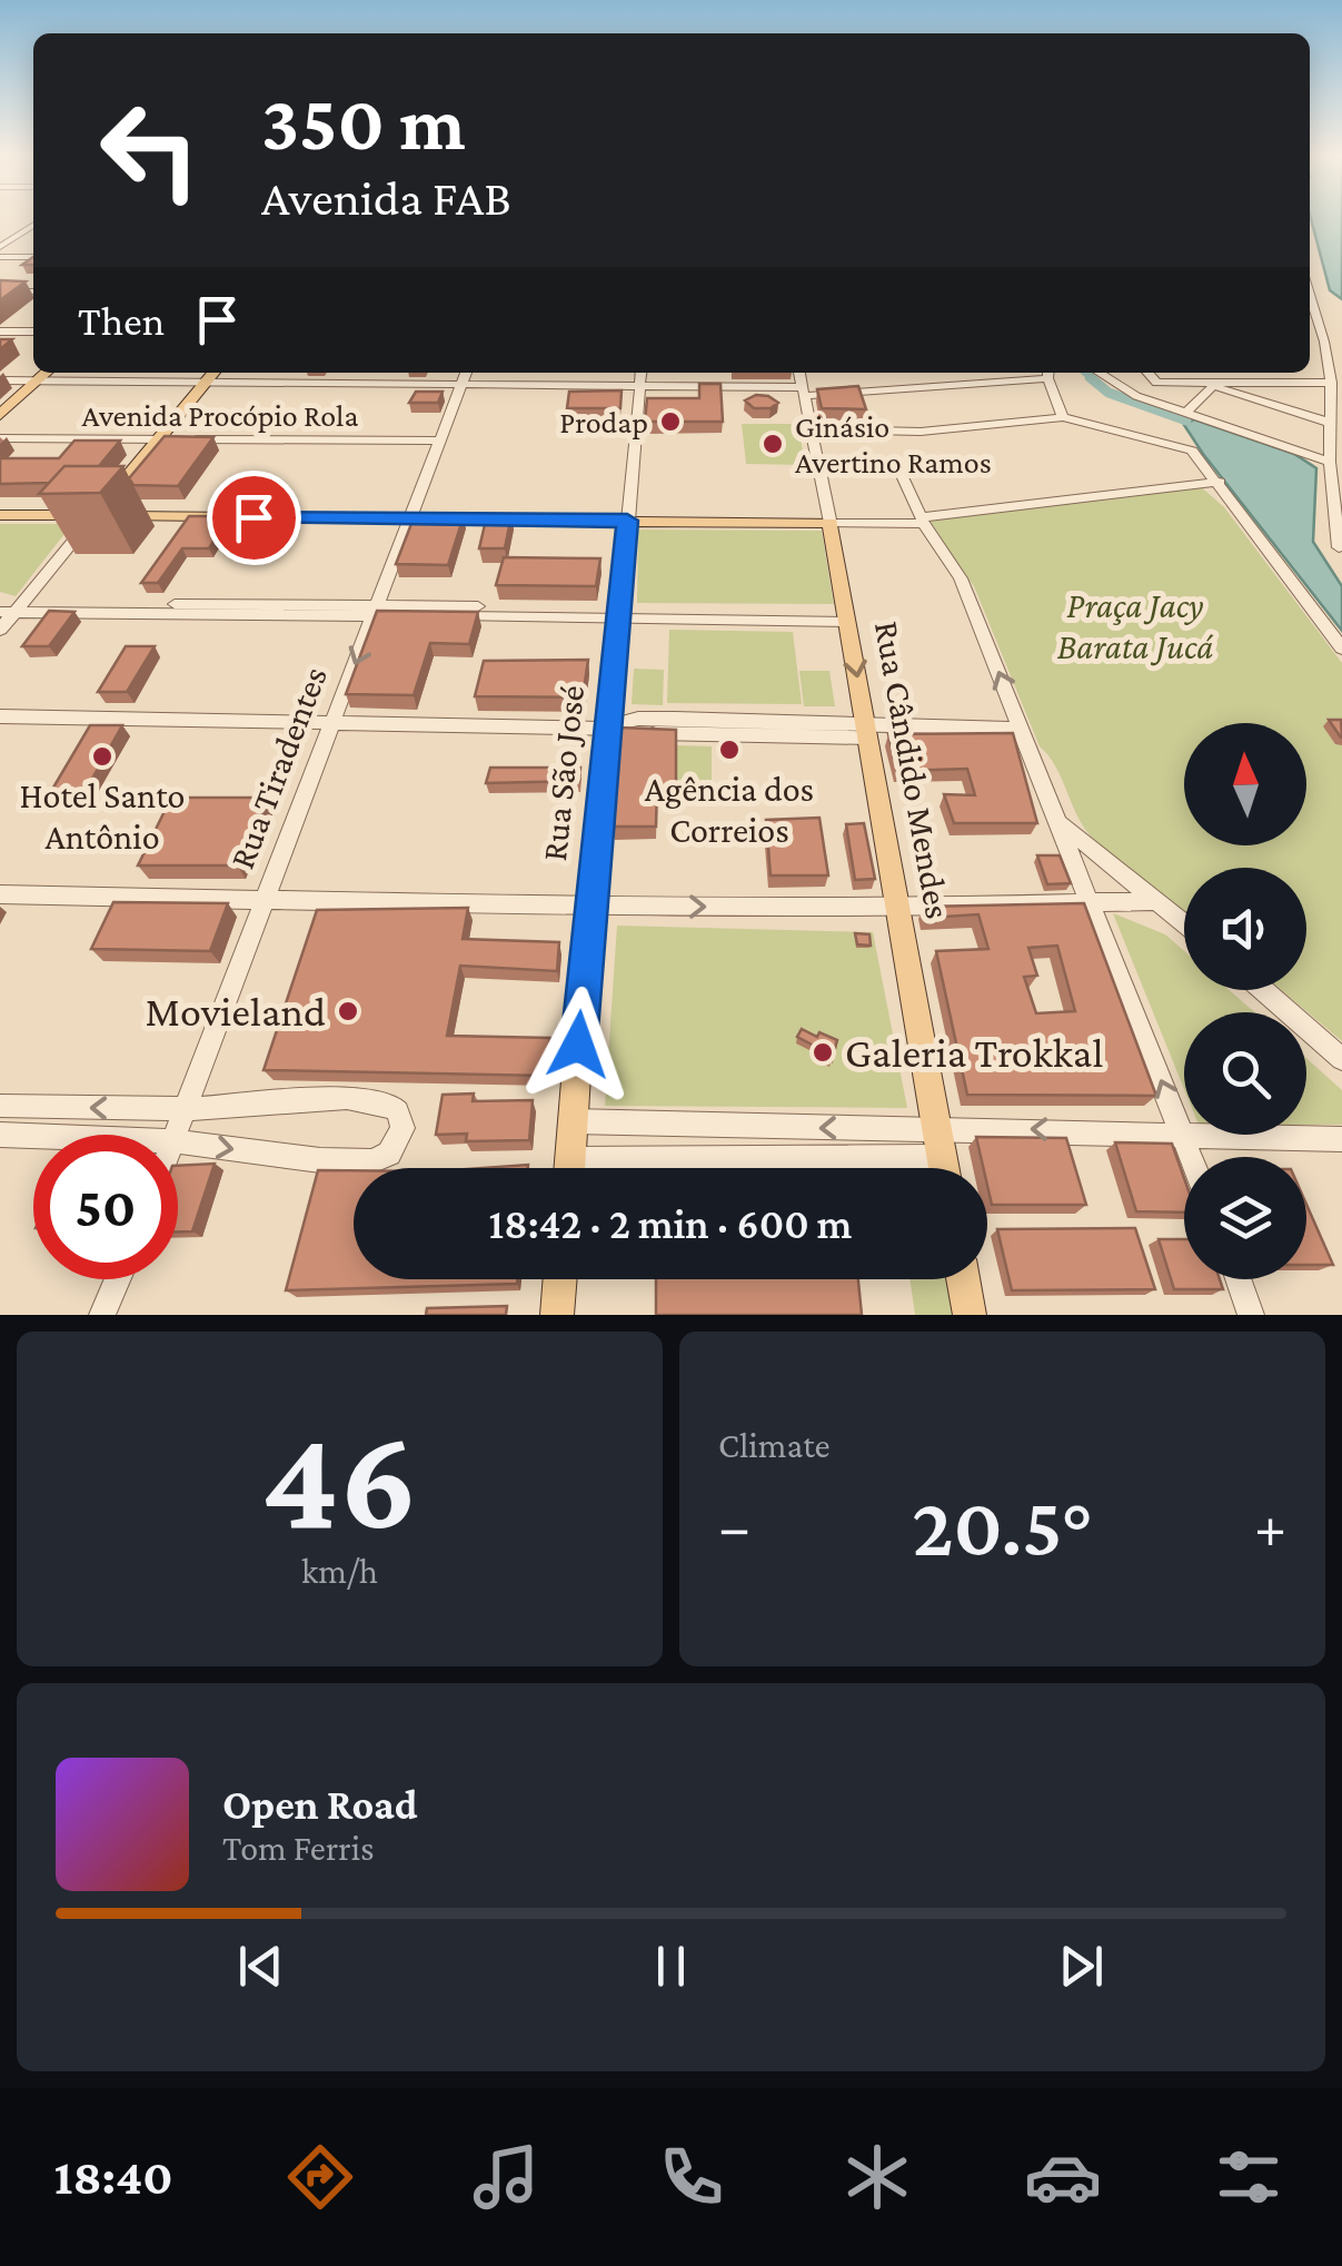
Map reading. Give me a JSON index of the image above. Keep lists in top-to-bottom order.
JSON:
{
  "streets": {
    "main road": ["Rua Cândido Mendes", "Rua São José"],
    "street": ["Avenida Procópio Rola", "Rua Tiradentes"]
  },
  "crossings": [
    ["Avenida Procópio Rola", "Rua Tiradentes"]
  ],
  "parks": ["Praça Jacy Barata Jucá"],
  "places": [
    "Prodap",
    "Ginásio Avertino Ramos",
    "Agência dos Correios",
    "Hotel Santo Antônio",
    "Movieland",
    "Galeria Trokkal"
  ],
  "north": "top",
  "page": {
    "turn": ["350 m", "Avenida FAB"],
    "then": "Then",
    "limit": "50",
    "trip": "18:42 · 2 min · 600 m",
    "tile": [
      ["46", "km/h"],
      "Climate"
    ],
    "heat": ["−", "20.5°", "+"],
    "song": ["Open Road", "Tom Ferris"],
    "tabs": "18:40"
  }
}
